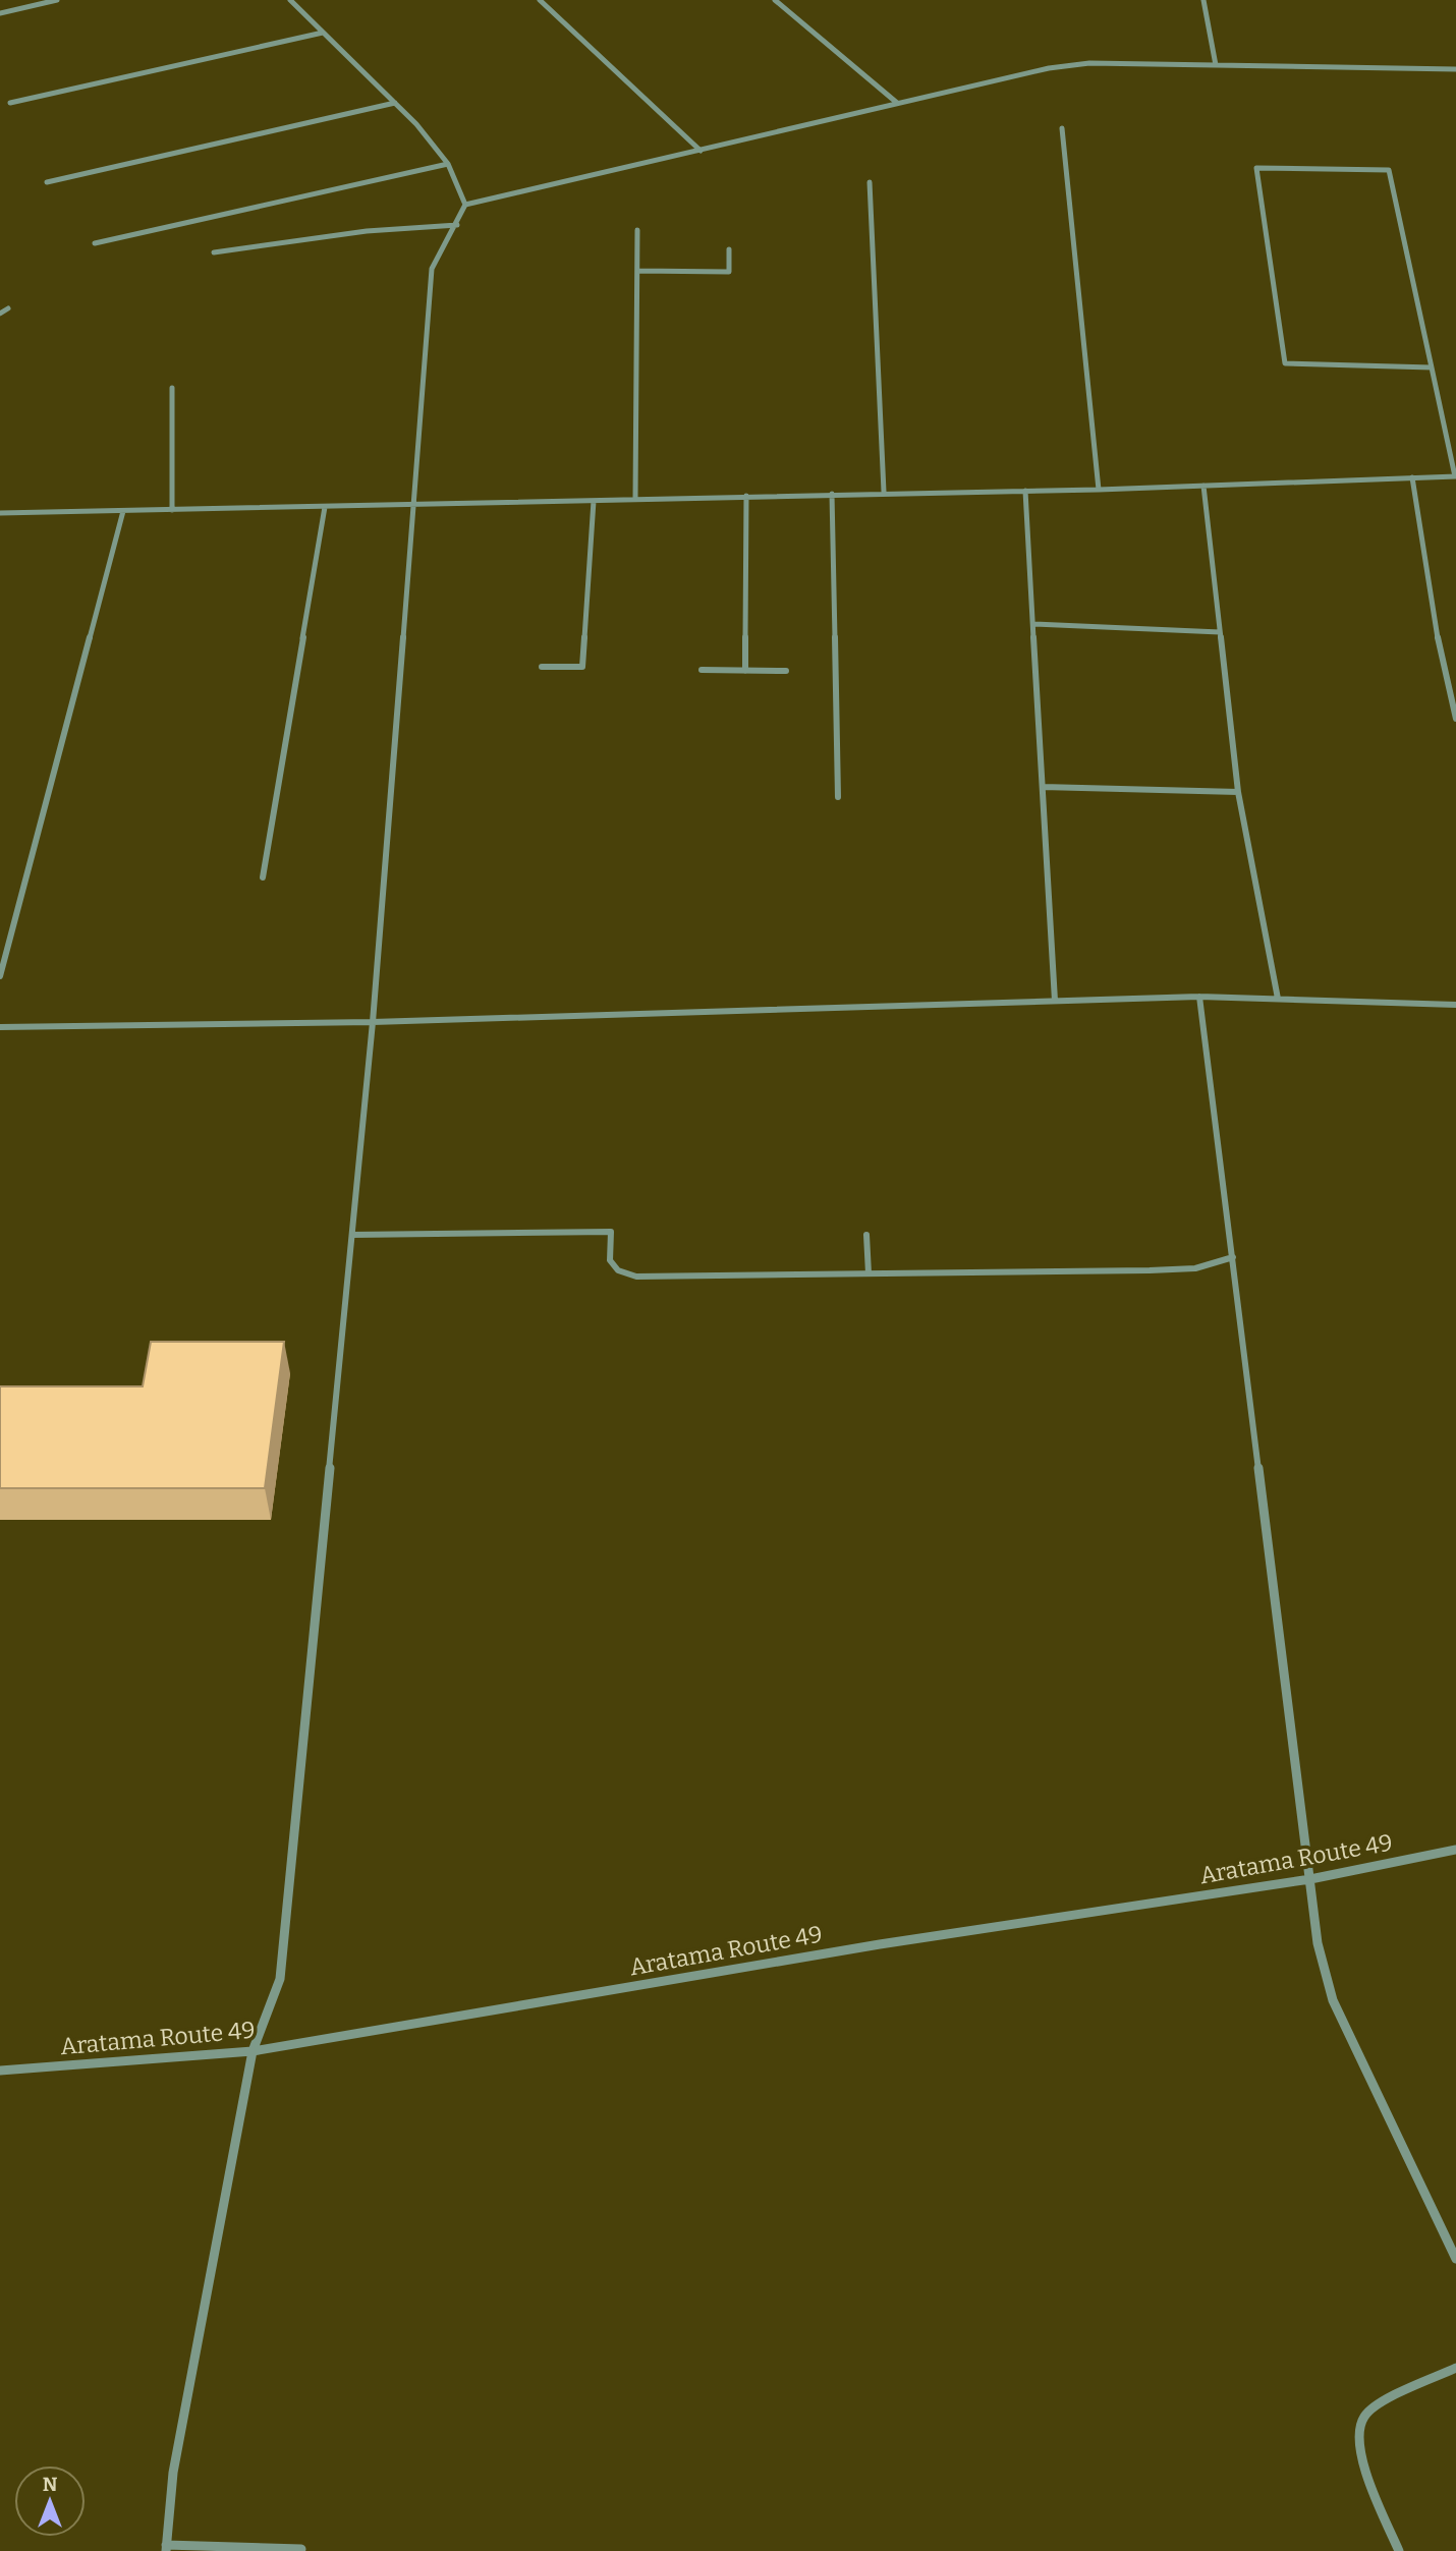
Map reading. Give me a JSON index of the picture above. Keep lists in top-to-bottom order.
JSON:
{
  "streets": {
    "street": ["Aratama Route 49"]
  },
  "north": "top"
}
